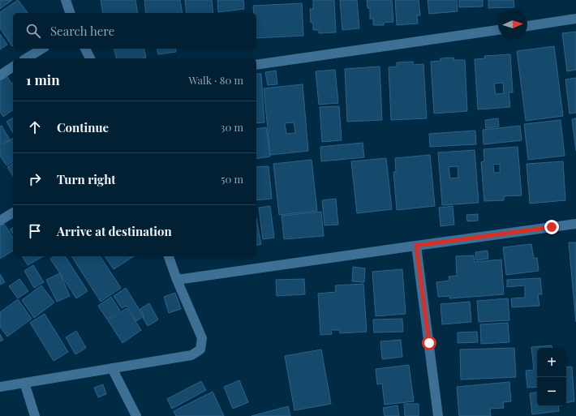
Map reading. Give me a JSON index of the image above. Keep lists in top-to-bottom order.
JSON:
{
  "north": "right",
  "page": {
    "search": "Search here",
    "heading": ["1 min", "Walk · 80 m"],
    "list": [
      ["Continue", "30 m"],
      ["Turn right", "50 m"],
      "Arrive at destination"
    ],
    "map_buttons": ["+", "−"]
  }
}
